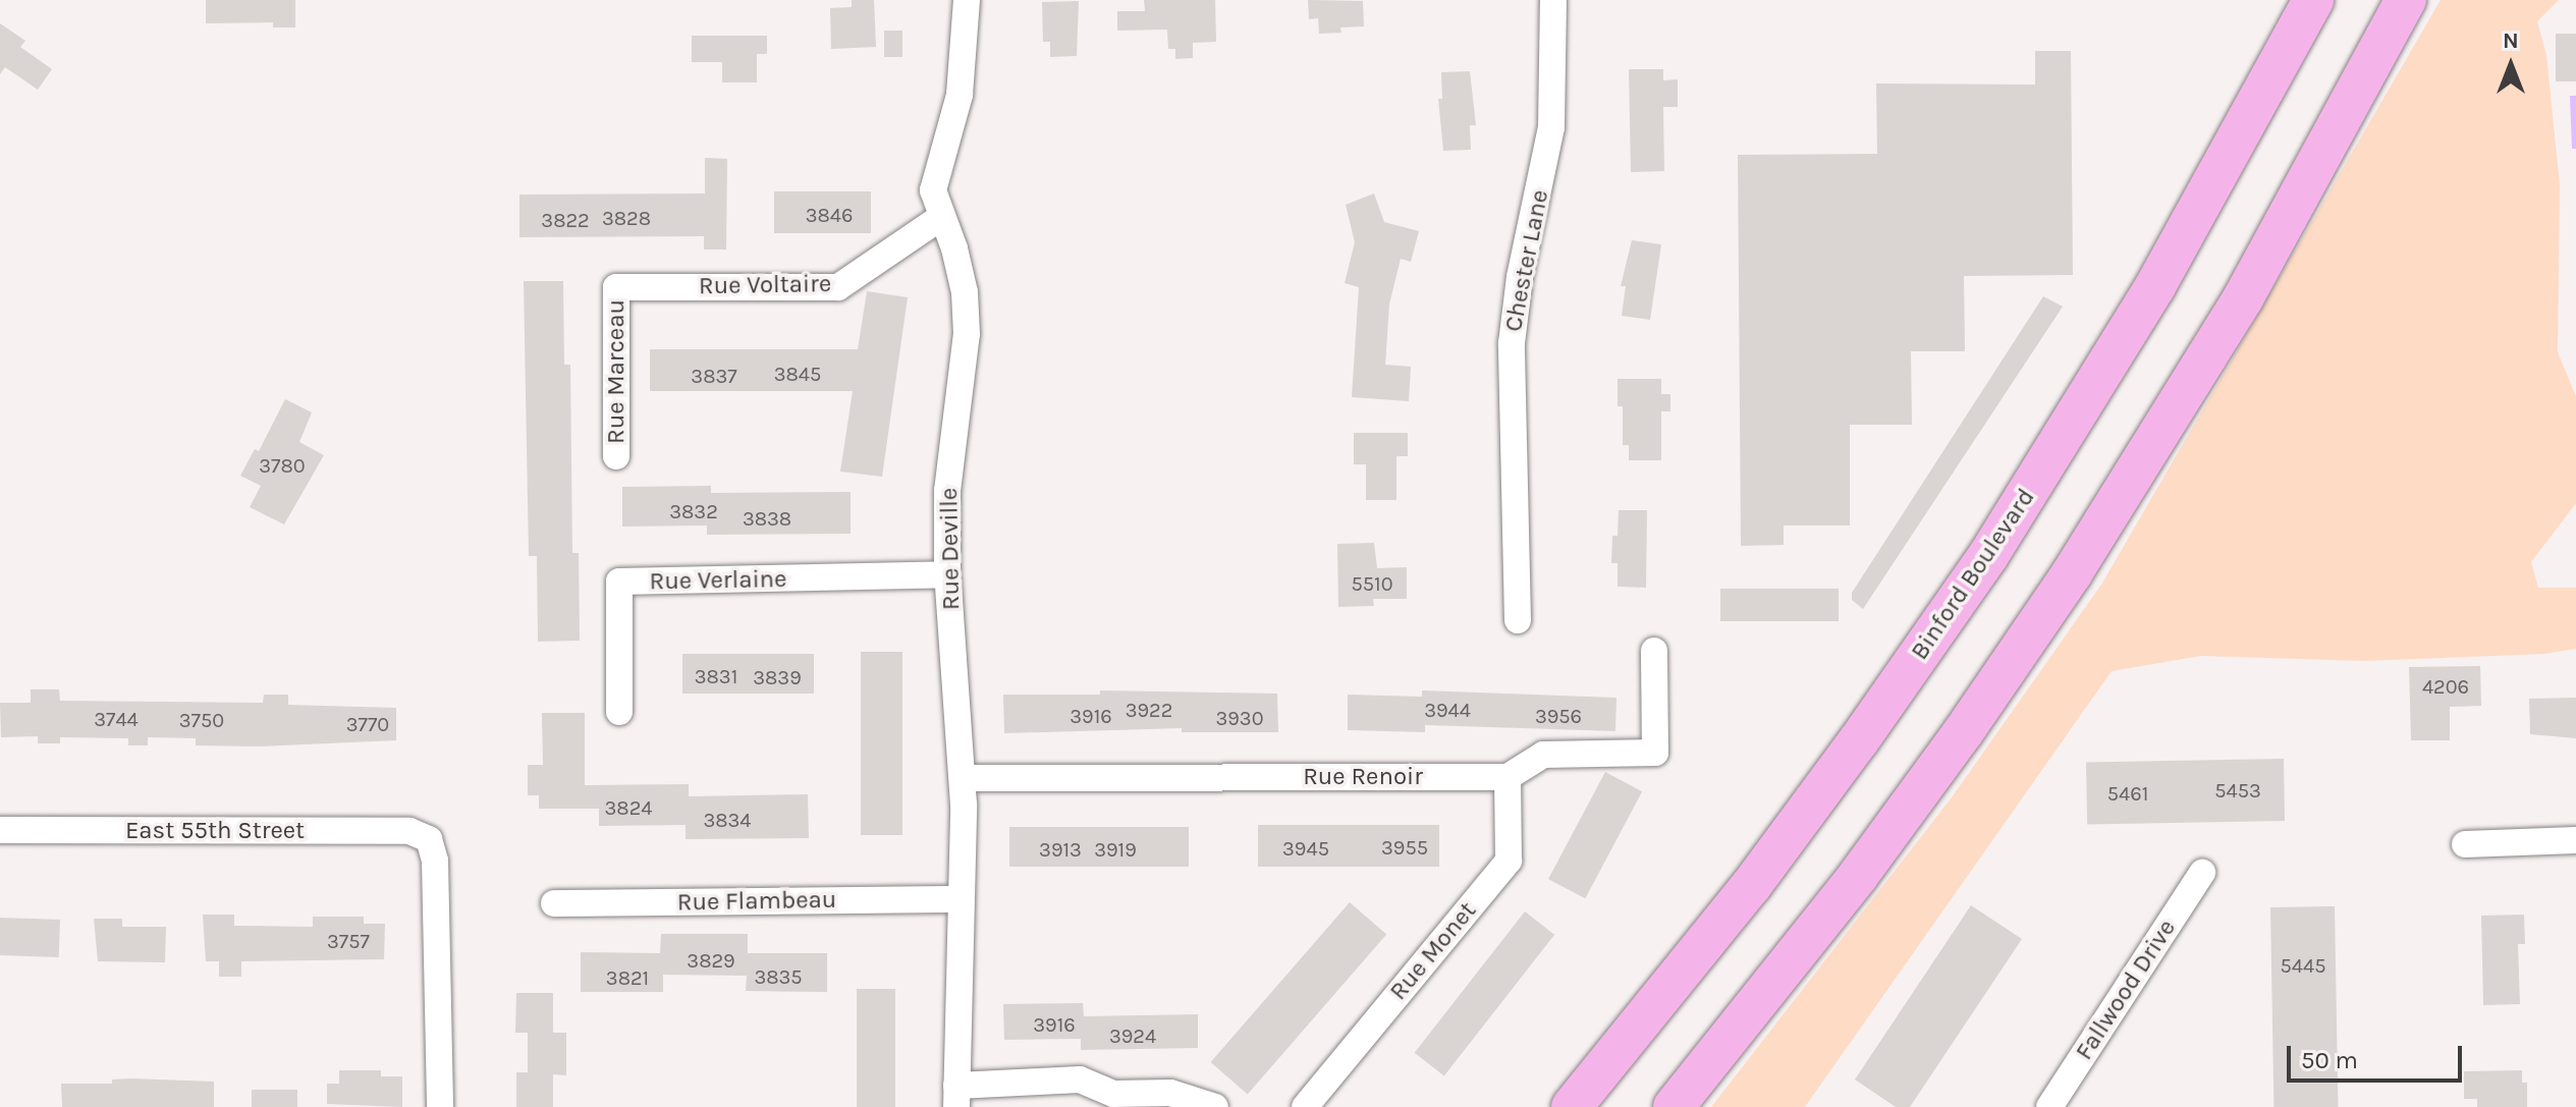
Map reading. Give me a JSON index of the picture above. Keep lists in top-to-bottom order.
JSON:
{
  "streets": {
    "main road": ["Binford Boulevard"],
    "street": [
      "Chester Lane",
      "Rue Voltaire",
      "Rue Marceau",
      "Rue Deville",
      "Rue Verlaine",
      "Rue Renoir",
      "East 55th Street",
      "Rue Flambeau",
      "Rue Monet",
      "Fallwood Drive"
    ]
  },
  "crossings": [
    ["Rue Voltaire", "Rue Marceau"],
    ["Rue Voltaire", "Rue Deville"],
    ["Rue Deville", "Rue Verlaine"],
    ["Rue Deville", "Rue Renoir"],
    ["Rue Deville", "Rue Flambeau"],
    ["Rue Renoir", "Rue Monet"]
  ],
  "house_numbers": [
    "3846",
    "3828",
    "3822",
    "3845",
    "3837",
    "3780",
    "3832",
    "3838",
    "5510",
    "3831",
    "3839",
    "4206",
    "3922",
    "3944",
    "3916",
    "3956",
    "3930",
    "3744",
    "3750",
    "3770",
    "5453",
    "5461",
    "3824",
    "3834",
    "3955",
    "3945",
    "3913",
    "3919",
    "3757",
    "3829",
    "5445",
    "3835",
    "3821",
    "3916",
    "3924"
  ],
  "scale_bar": "50 m",
  "north": "top"
}
